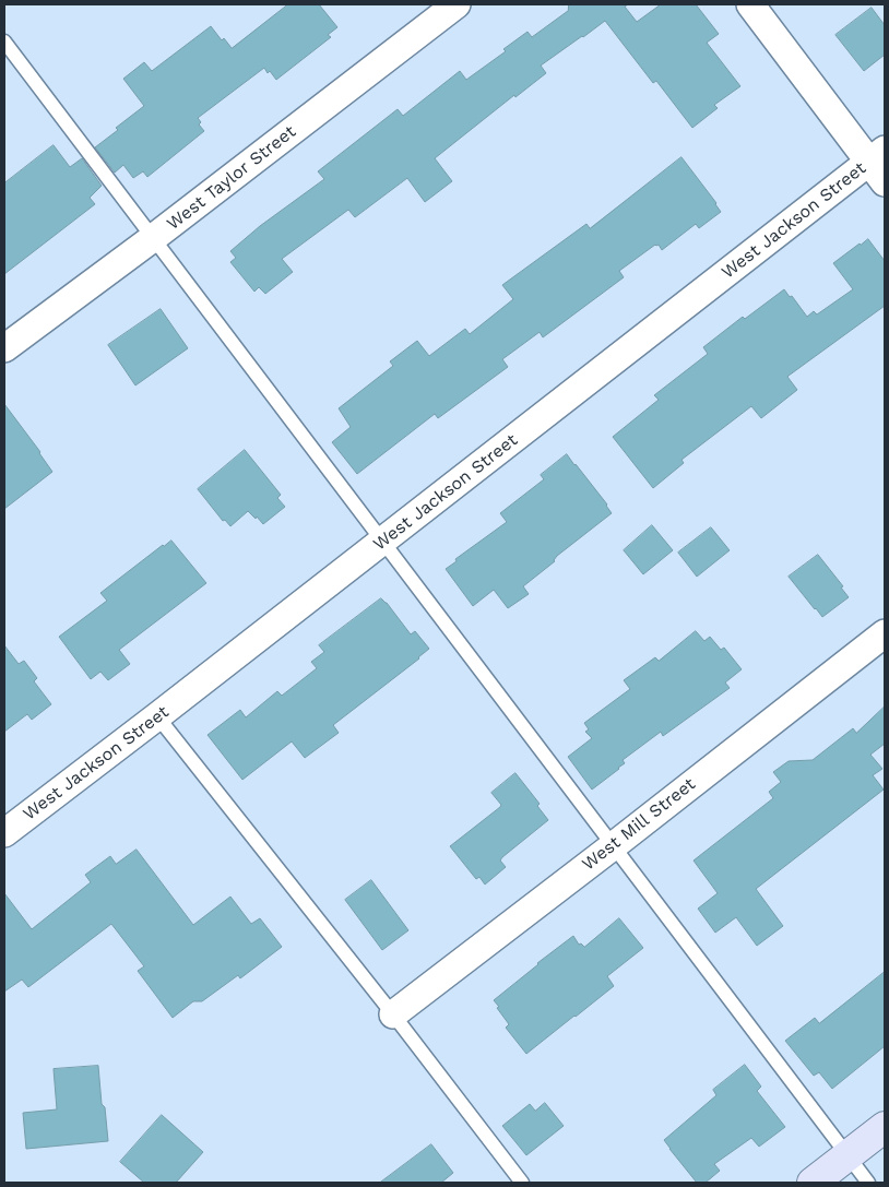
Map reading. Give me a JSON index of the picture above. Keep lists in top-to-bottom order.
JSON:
{
  "streets": {
    "street": ["West Taylor Street", "West Jackson Street", "West Mill Street"]
  }
}
